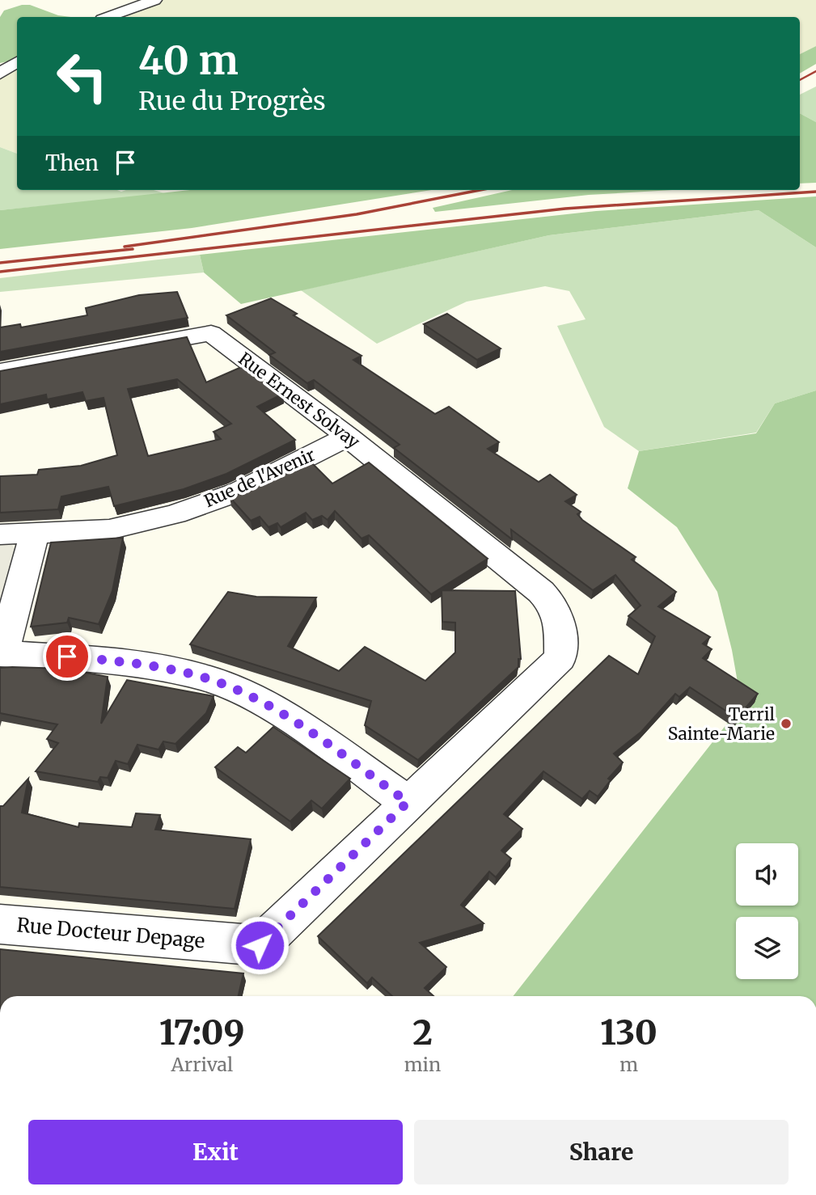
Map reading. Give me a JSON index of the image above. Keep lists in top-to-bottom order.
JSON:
{
  "streets": {
    "street": ["Rue Ernest Solvay", "Rue de l'Avenir", "Rue Docteur Depage"]
  },
  "crossings": [
    ["Rue Ernest Solvay", "Rue de l'Avenir"],
    ["Rue Ernest Solvay", "Rue Docteur Depage"]
  ],
  "places": ["Terril Sainte-Marie"],
  "page": {
    "turn": ["40 m", "Rue du Progrès"],
    "then": "Then",
    "eta": [
      "17:09",
      "Arrival",
      "2",
      "min",
      "130",
      "m"
    ],
    "buttons": ["Exit", "Share"]
  }
}
